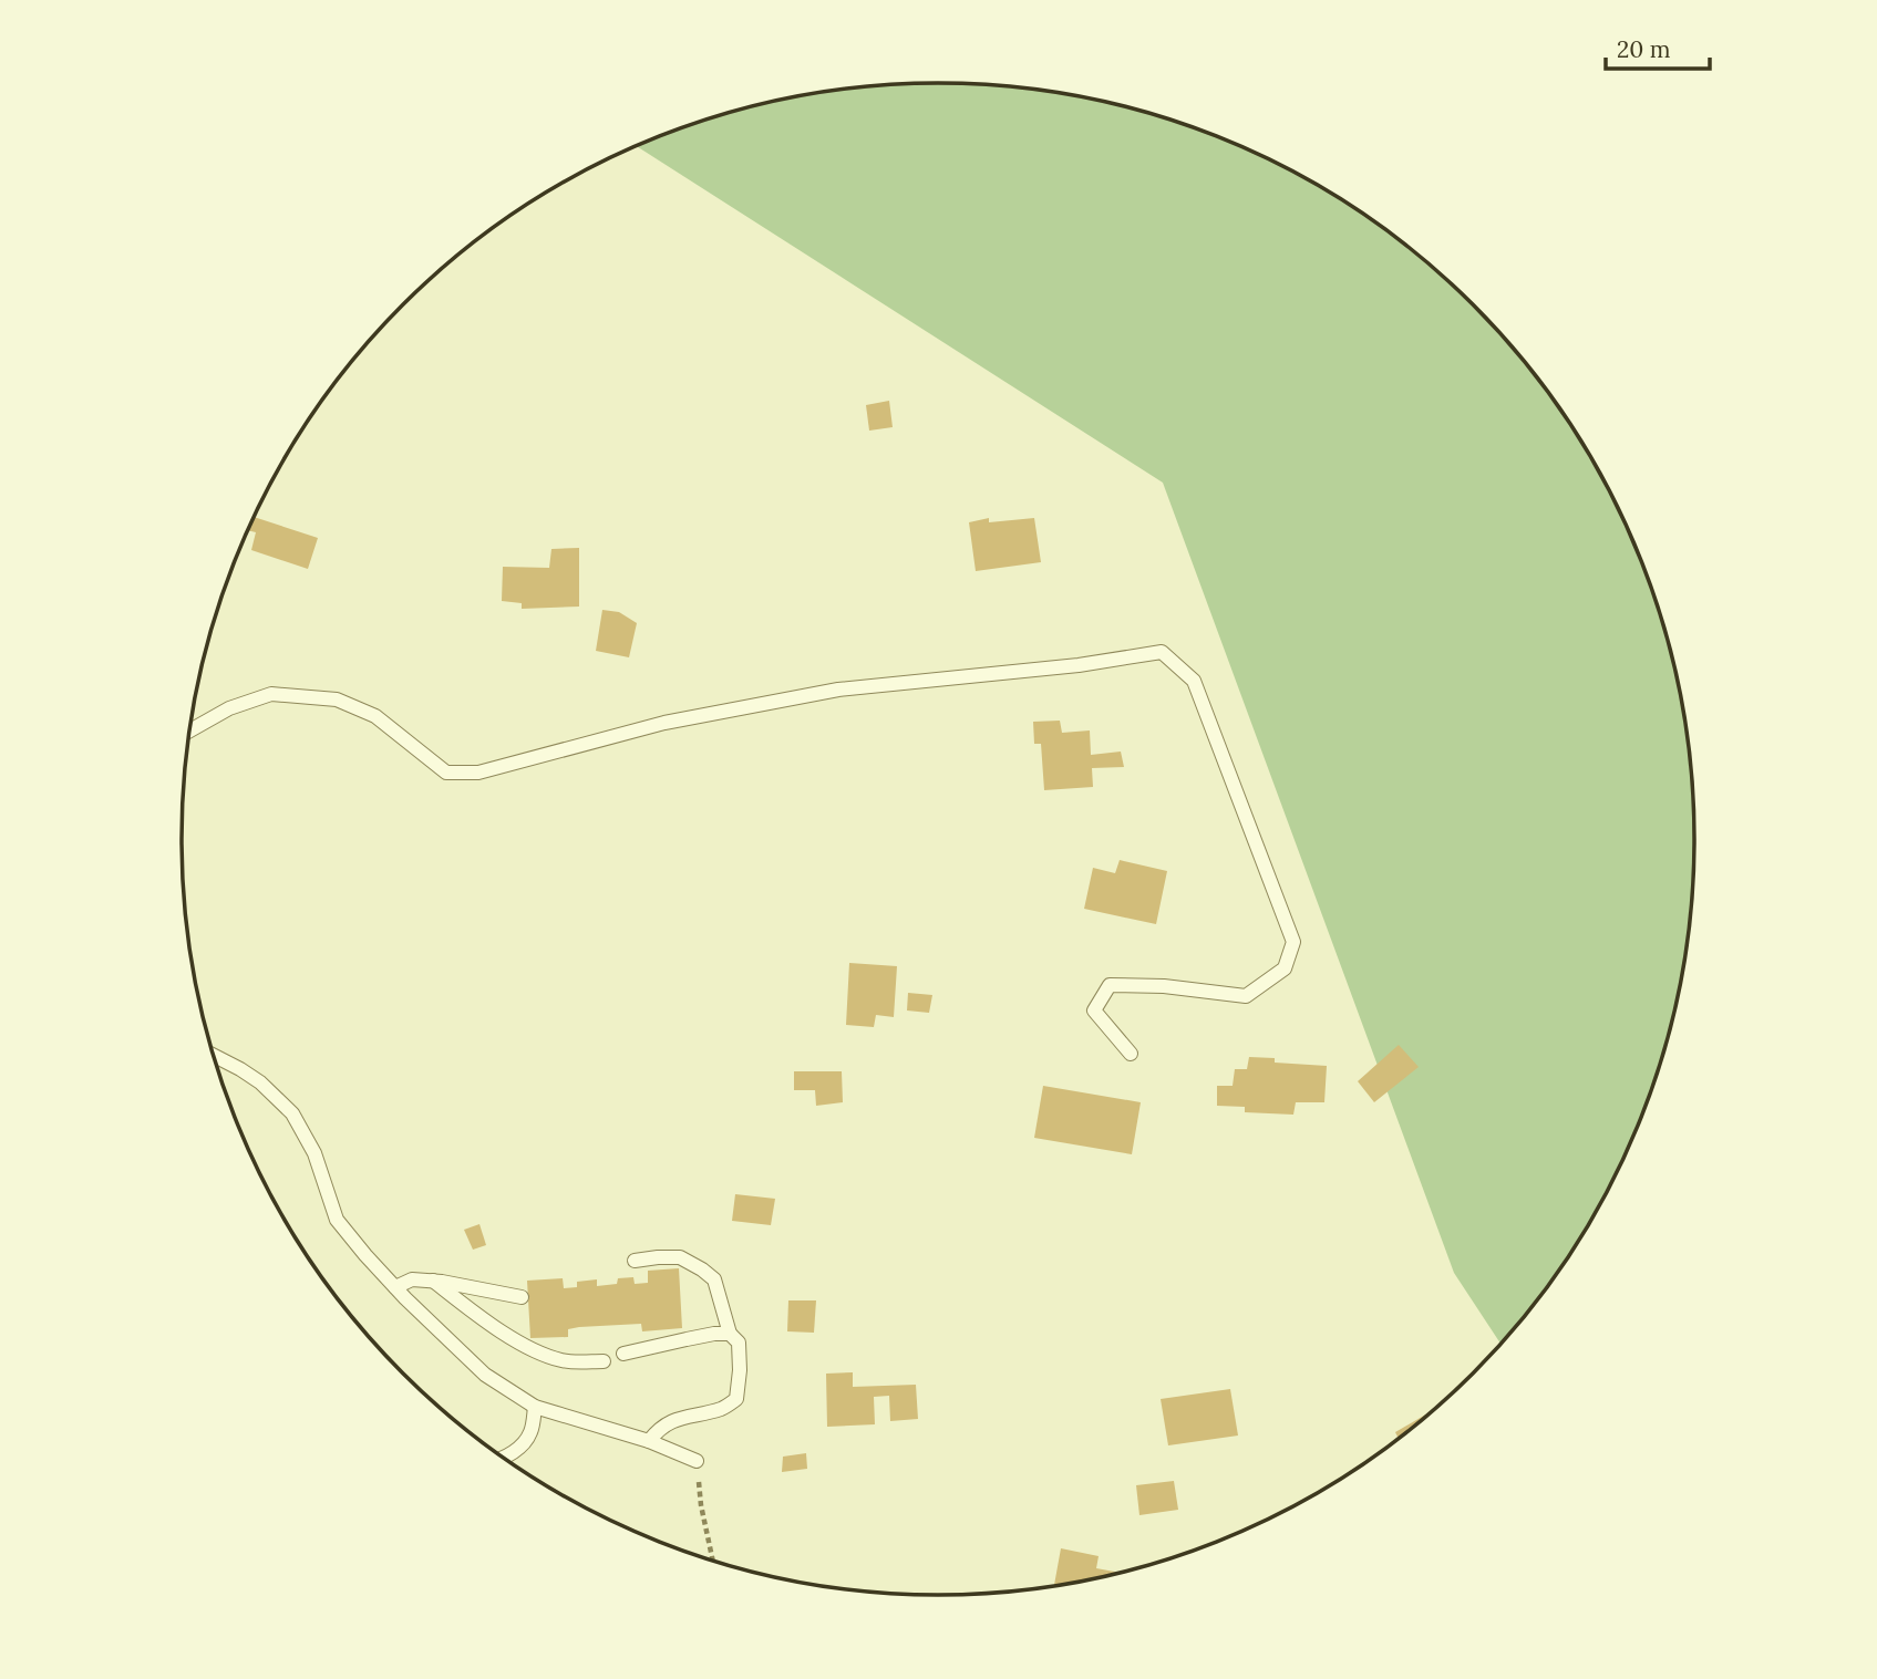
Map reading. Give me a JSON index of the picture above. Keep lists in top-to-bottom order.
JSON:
{
  "scale_bar": "20 m"
}
